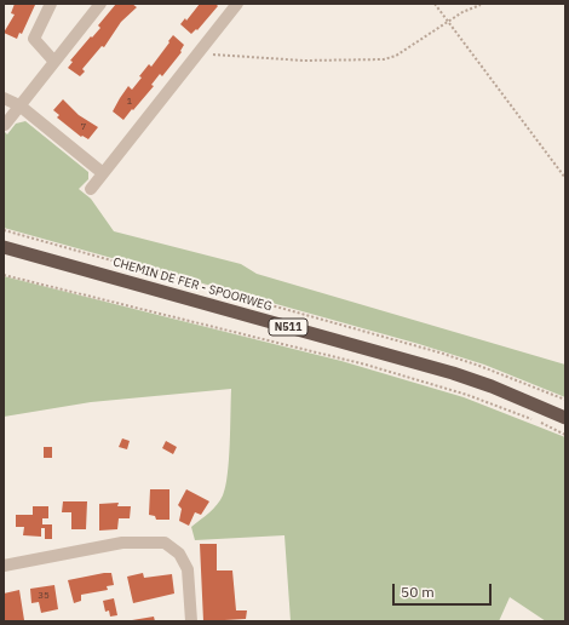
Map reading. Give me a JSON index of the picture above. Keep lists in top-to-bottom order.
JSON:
{
  "streets": {
    "highway": ["CHEMIN DE FER - SPOORWEG", "N511"]
  },
  "house_numbers": ["1", "7", "35"],
  "scale_bar": "50 m"
}
